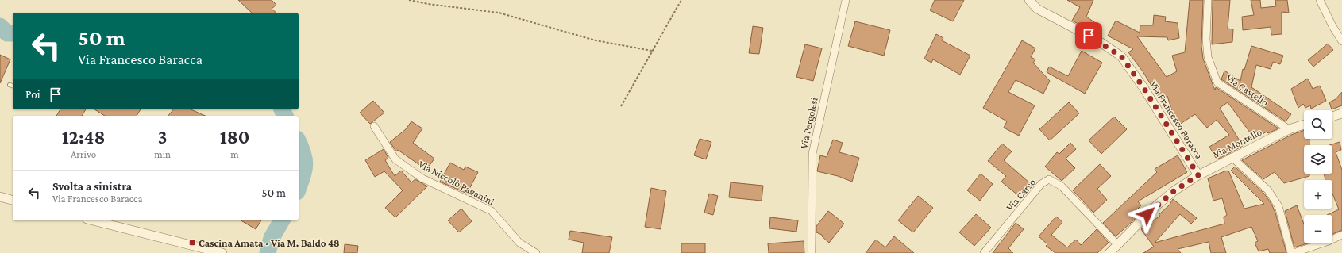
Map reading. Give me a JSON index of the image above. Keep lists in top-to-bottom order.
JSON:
{
  "streets": {
    "street": [
      "Via Castello",
      "Via Francesco Baracca",
      "Via Pergolesi",
      "Via Montello",
      "Via Niccolò Paganini",
      "Via Carso"
    ]
  },
  "crossings": [
    ["Via Castello", "Via Montello"],
    ["Via Francesco Baracca", "Via Montello"],
    ["Via Montello", "Via Carso"]
  ],
  "places": {
    "transit": ["Cascina Amata - Via M. Baldo 48"]
  },
  "page": {
    "turn": ["50 m", "Via Francesco Baracca"],
    "then": "Poi",
    "map_buttons": ["+", "−"],
    "eta": [
      "12:48",
      "Arrivo",
      "3",
      "min",
      "180",
      "m"
    ],
    "list": [
      {
        "name": "Svolta a sinistra",
        "note": "Via Francesco Baracca",
        "value": "50 m"
      }
    ]
  }
}
